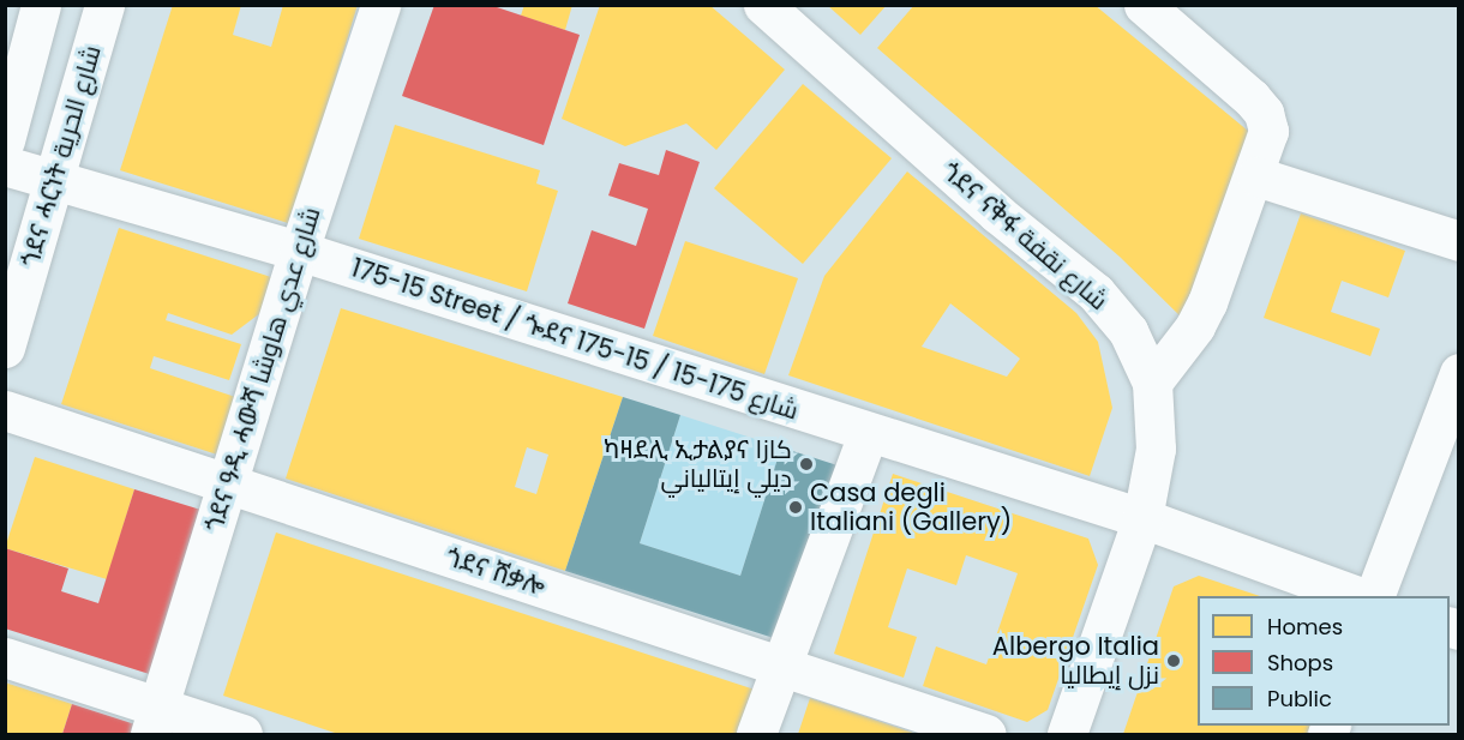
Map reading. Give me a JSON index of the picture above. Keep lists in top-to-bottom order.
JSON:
{
  "streets": {
    "street": [
      "ጎደና ሓርነት شارع الحرية",
      "ጎደና ናቅፋ شارع نقفة",
      "175-15 Street / ጐደና 175-15 / شارع 175-15",
      "ጎደና ዓዲ ሓውሻ شارع عدي هاوشا",
      "ጎደና ሸቃሎ"
    ]
  },
  "crossings": [
    ["ጎደና ሓርነት شارع الحرية", "175-15 Street / ጐደና 175-15 / شارع 175-15"],
    ["ጎደና ናቅፋ شارع نقفة", "175-15 Street / ጐደና 175-15 / شارع 175-15"],
    ["175-15 Street / ጐደና 175-15 / شارع 175-15", "ጎደና ዓዲ ሓውሻ شارع عدي هاوشا"],
    ["ጎደና ዓዲ ሓውሻ شارع عدي هاوشا", "ጎደና ሸቃሎ"]
  ],
  "places": ["ካዛደሊ ኢታልያና كازا ديلي إيتالياني", "Casa degli Italiani (Gallery)", "Albergo Italia نزل إيطاليا"],
  "legend": ["Homes", "Shops", "Public"]
}
